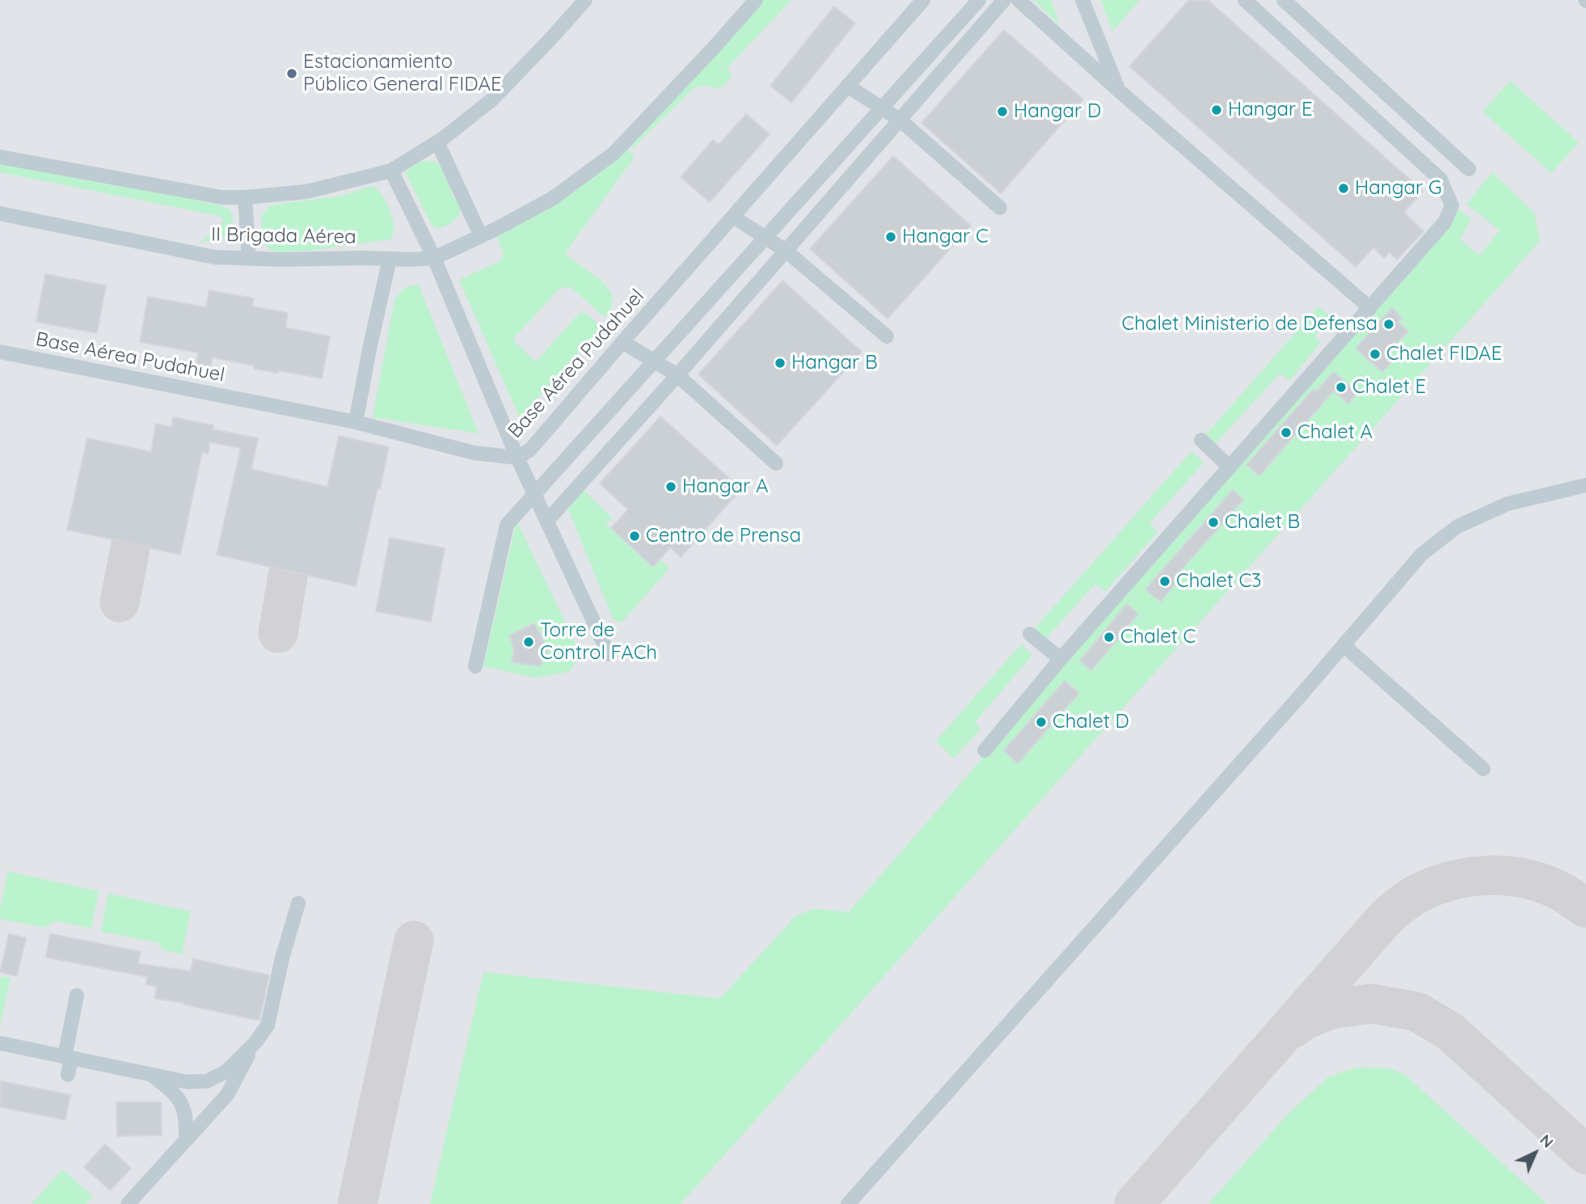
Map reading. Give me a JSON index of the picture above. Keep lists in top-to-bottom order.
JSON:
{
  "streets": {
    "street": ["II Brigada Aérea", "Base Aérea Pudahuel"]
  },
  "places": [
    "Estacionamiento Público General FIDAE",
    "Hangar E",
    "Hangar D",
    "Hangar G",
    "Hangar C",
    "Chalet Ministerio de Defensa",
    "Chalet FIDAE",
    "Hangar B",
    "Chalet E",
    "Chalet A",
    "Hangar A",
    "Chalet B",
    "Centro de Prensa",
    "Chalet C3",
    "Chalet C",
    "Torre de Control FACh",
    "Chalet D"
  ],
  "north": "top right"
}
